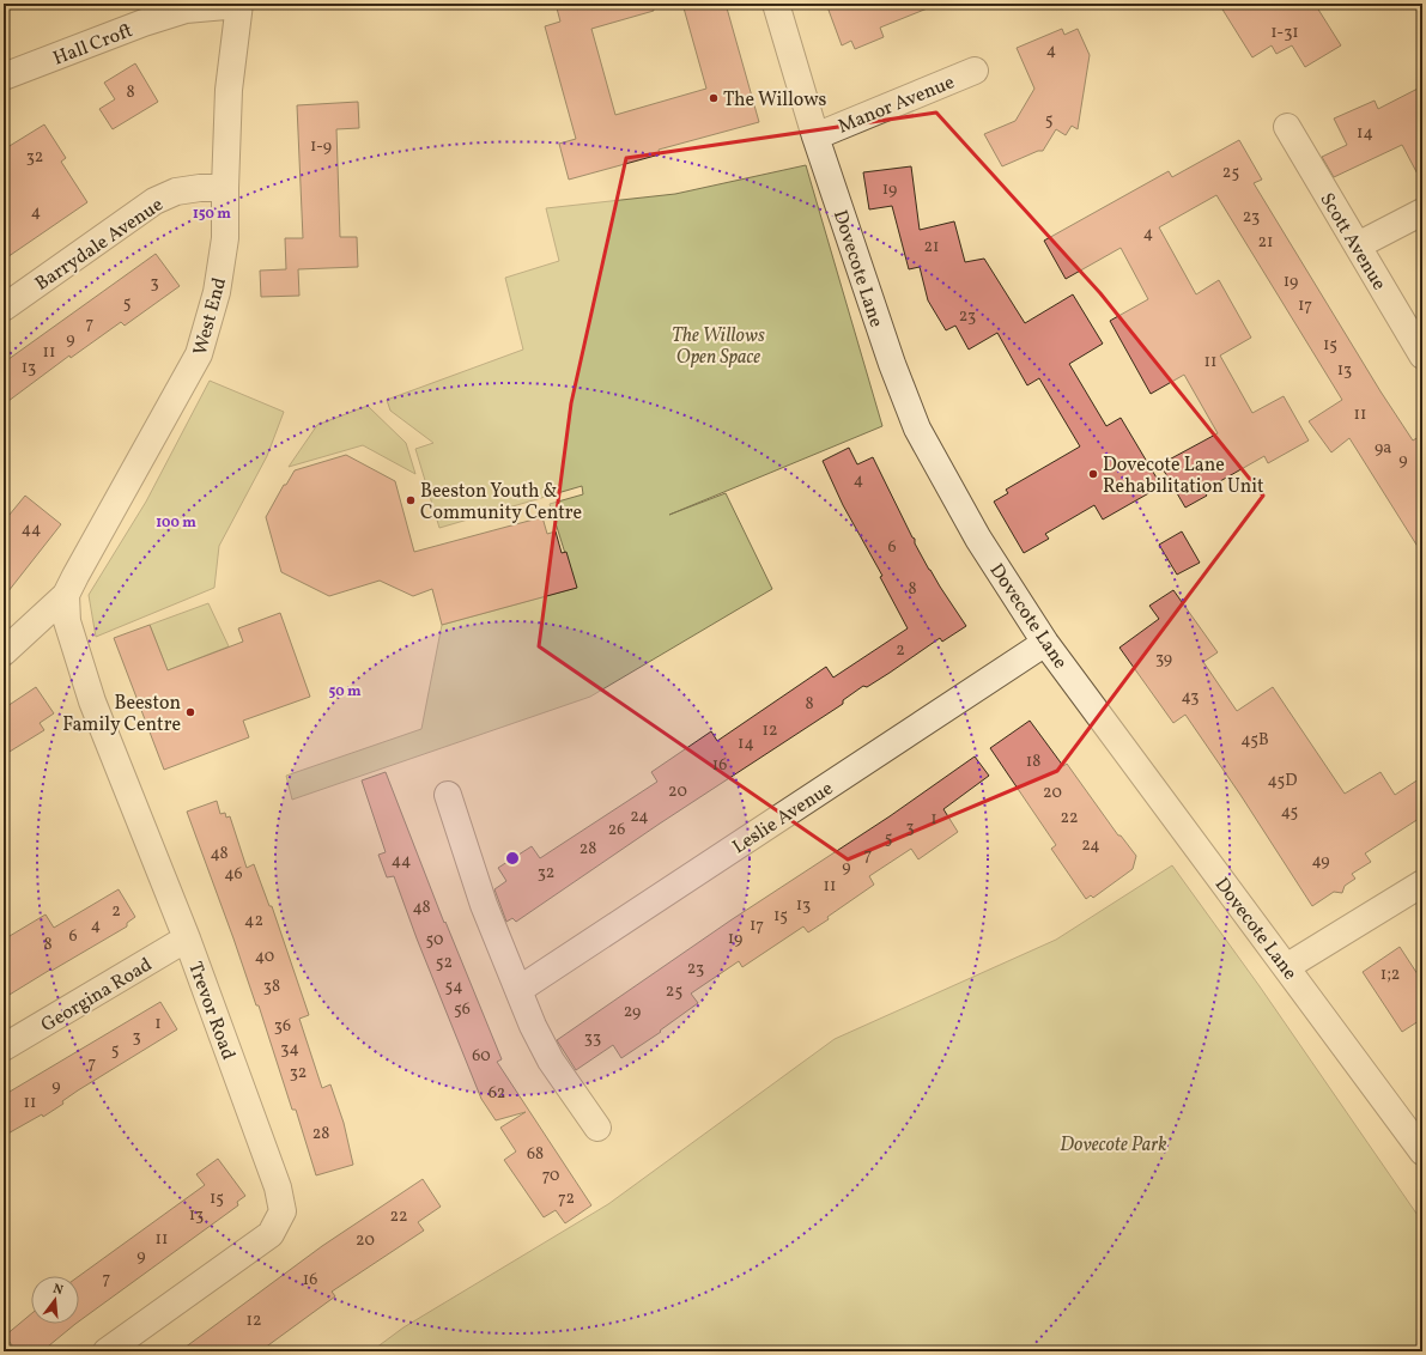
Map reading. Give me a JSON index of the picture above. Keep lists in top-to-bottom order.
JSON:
{
  "streets": {
    "street": [
      "Hall Croft",
      "Manor Avenue",
      "Scott Avenue",
      "Barrydale Avenue",
      "Dovecote Lane",
      "West End",
      "Leslie Avenue",
      "Georgina Road",
      "Trevor Road"
    ]
  },
  "crossings": [
    ["Hall Croft", "West End"],
    ["Manor Avenue", "Dovecote Lane"],
    ["Barrydale Avenue", "West End"],
    ["Dovecote Lane", "Leslie Avenue"],
    ["West End", "Trevor Road"],
    ["Georgina Road", "Trevor Road"]
  ],
  "parks": ["The Willows Open Space", "Dovecote Park"],
  "places": [
    "The Willows",
    "Dovecote Lane Rehabilitation Unit",
    "Beeston Youth & Community Centre",
    "Beeston Family Centre"
  ],
  "house_numbers": [
    "1-31",
    "4",
    "8",
    "5",
    "14",
    "1-9",
    "32",
    "25",
    "19",
    "4",
    "23",
    "4",
    "21",
    "21",
    "19",
    "3",
    "5",
    "17",
    "23",
    "7",
    "9",
    "15",
    "11",
    "11",
    "13",
    "13",
    "11",
    "9a",
    "9",
    "4",
    "44",
    "6",
    "8",
    "2",
    "39",
    "43",
    "8",
    "12",
    "45B",
    "14",
    "18",
    "16",
    "45D",
    "20",
    "20",
    "45",
    "24",
    "22",
    "1",
    "3",
    "26",
    "5",
    "24",
    "28",
    "48",
    "7",
    "44",
    "49",
    "9",
    "32",
    "46",
    "11",
    "13",
    "48",
    "2",
    "15",
    "42",
    "4",
    "17",
    "6",
    "19",
    "50",
    "8",
    "40",
    "52",
    "23",
    "1;2",
    "38",
    "54",
    "25",
    "56",
    "29",
    "1",
    "36",
    "3",
    "33",
    "34",
    "5",
    "60",
    "7",
    "32",
    "9",
    "62",
    "11",
    "28",
    "68",
    "70",
    "15",
    "72",
    "13",
    "22",
    "11",
    "20",
    "9",
    "7",
    "16",
    "12"
  ],
  "north": "top",
  "rings": ["150 m", "100 m", "50 m"]
}
